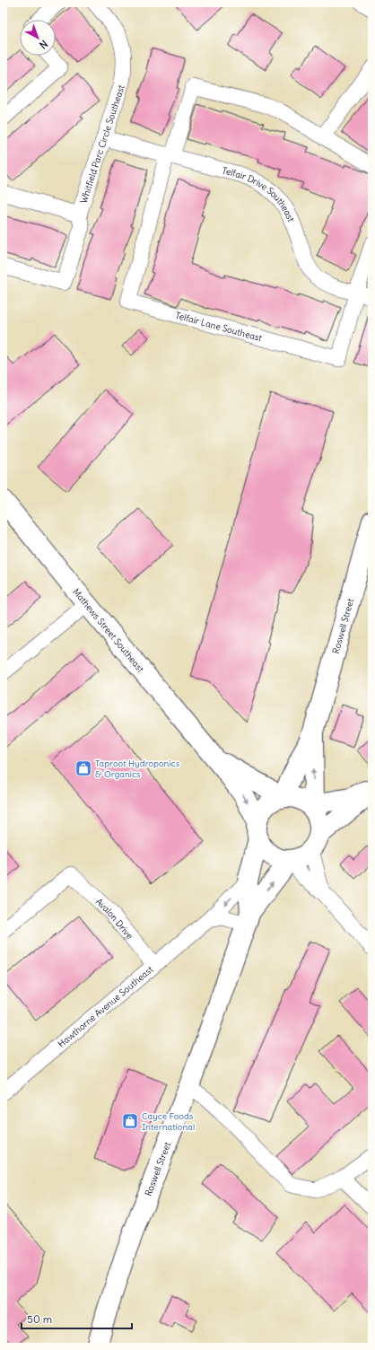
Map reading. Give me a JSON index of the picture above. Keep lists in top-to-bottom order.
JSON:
{
  "streets": {
    "street": [
      "Whitfield Parc Circle Southeast",
      "Telfair Drive Southeast",
      "Telfair Lane Southeast",
      "Roswell Street",
      "Mathews Street Southeast",
      "Avalon Drive",
      "Hawthorne Avenue Southeast"
    ]
  },
  "crossings": [
    ["Whitfield Parc Circle Southeast", "Telfair Drive Southeast"],
    ["Telfair Drive Southeast", "Telfair Lane Southeast"],
    ["Roswell Street", "Mathews Street Southeast"],
    ["Roswell Street", "Hawthorne Avenue Southeast"],
    ["Avalon Drive", "Hawthorne Avenue Southeast"]
  ],
  "places": {
    "shop": ["Taproot Hydroponics & Organics", "Cayce Foods International"]
  },
  "scale_bar": "50 m",
  "north": "bottom right"
}
